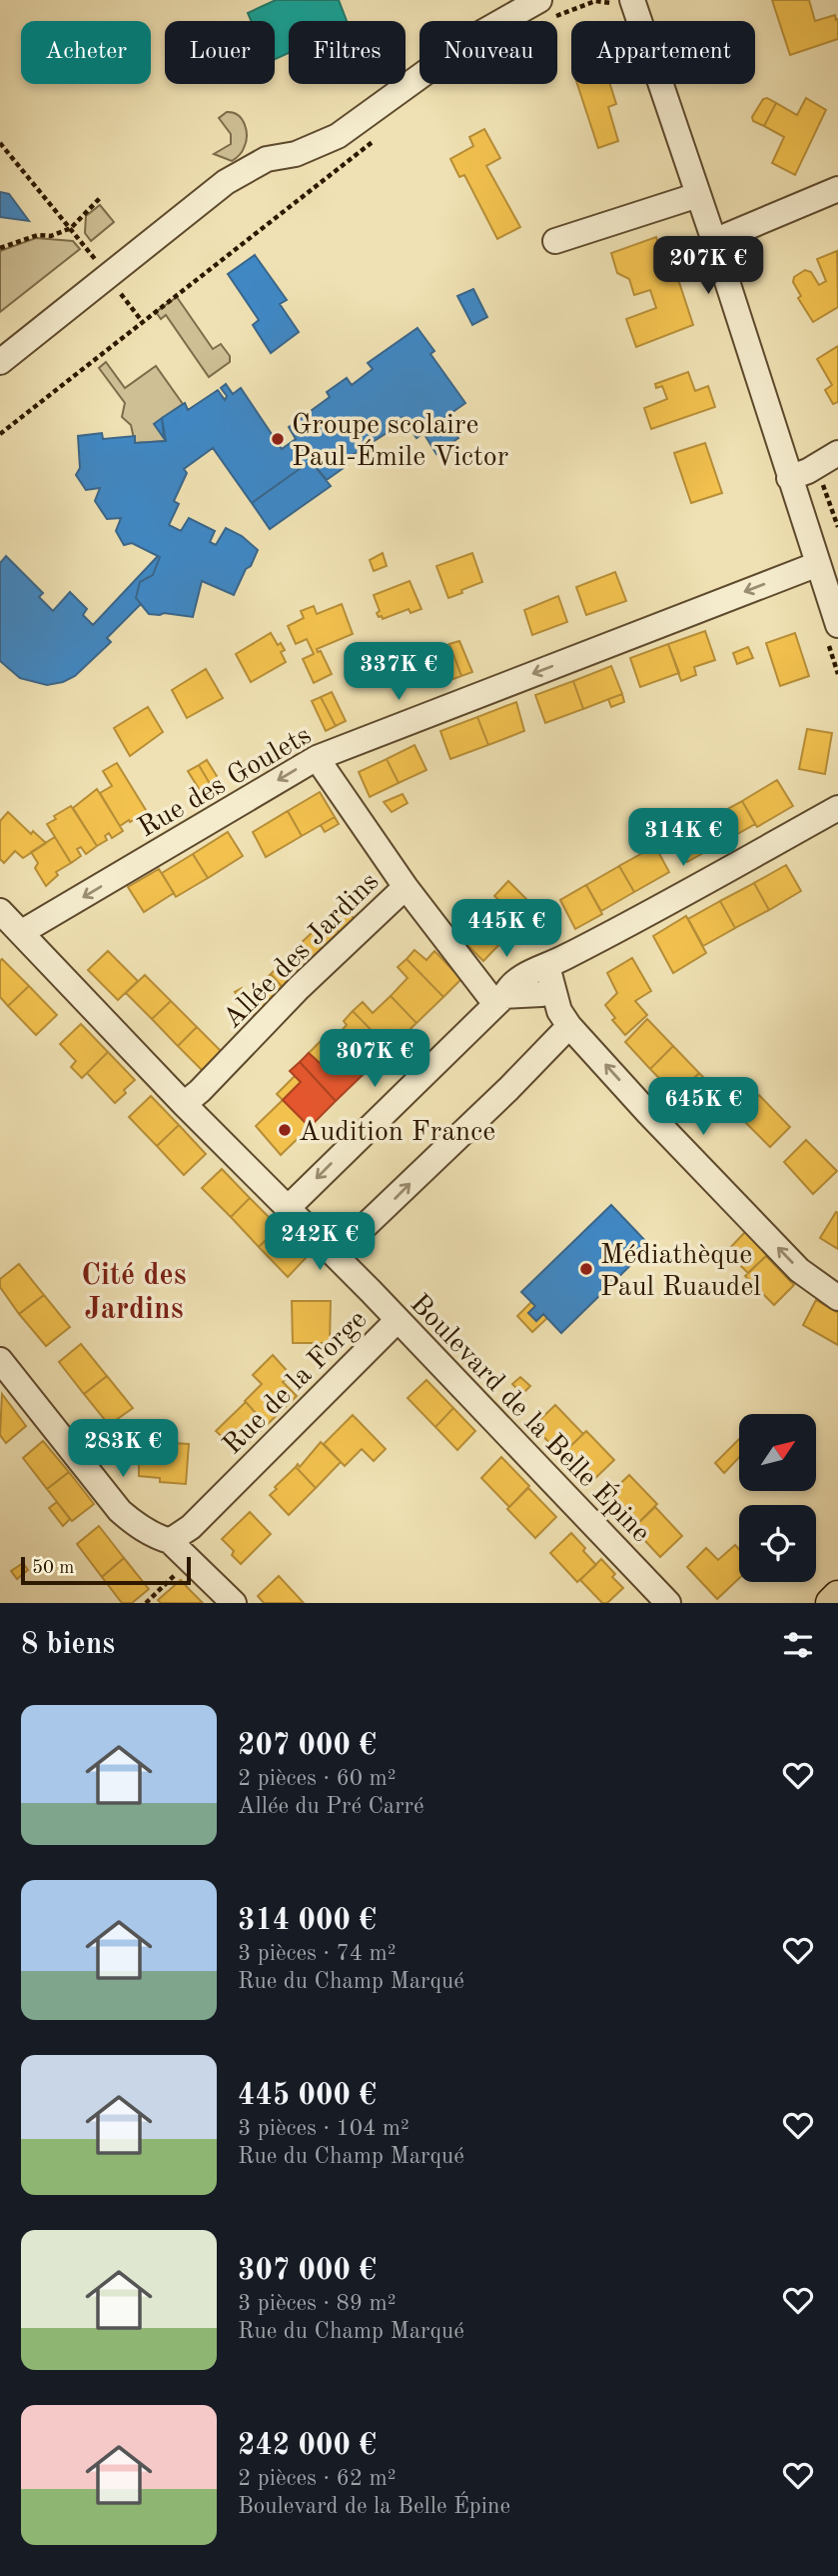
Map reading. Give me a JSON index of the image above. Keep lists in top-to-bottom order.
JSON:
{
  "streets": {
    "street": [
      "Rue des Goulets",
      "Allée des Jardins",
      "Rue de la Forge",
      "Boulevard de la Belle Épine"
    ]
  },
  "crossings": [
    ["Rue des Goulets", "Allée des Jardins"],
    ["Rue des Goulets", "Boulevard de la Belle Épine"],
    ["Allée des Jardins", "Boulevard de la Belle Épine"],
    ["Rue de la Forge", "Boulevard de la Belle Épine"]
  ],
  "one_way": ["Rue des Goulets"],
  "districts": ["Cité des Jardins"],
  "places": ["Groupe scolaire Paul-Émile Victor", "Audition France", "Médiathèque Paul Ruaudel"],
  "scale_bar": "50 m",
  "north": "top right",
  "page": {
    "chip": [
      "Acheter",
      "Louer",
      "Filtres",
      "Nouveau",
      "Appartement"
    ],
    "price": [
      "207K €",
      "337K €",
      "314K €",
      "445K €",
      "307K €",
      "645K €",
      "242K €",
      "283K €"
    ],
    "scale": "50 m",
    "heading": "8 biens",
    "list": [
      {
        "name": "207 000 €",
        "note": "2 pièces · 60 m² · Allée du Pré Carré"
      },
      {
        "name": "314 000 €",
        "note": "3 pièces · 74 m² · Rue du Champ Marqué"
      },
      {
        "name": "445 000 €",
        "note": "3 pièces · 104 m² · Rue du Champ Marqué"
      },
      {
        "name": "307 000 €",
        "note": "3 pièces · 89 m² · Rue du Champ Marqué"
      },
      {
        "name": "242 000 €",
        "note": "2 pièces · 62 m² · Boulevard de la Belle Épine"
      }
    ]
  }
}
